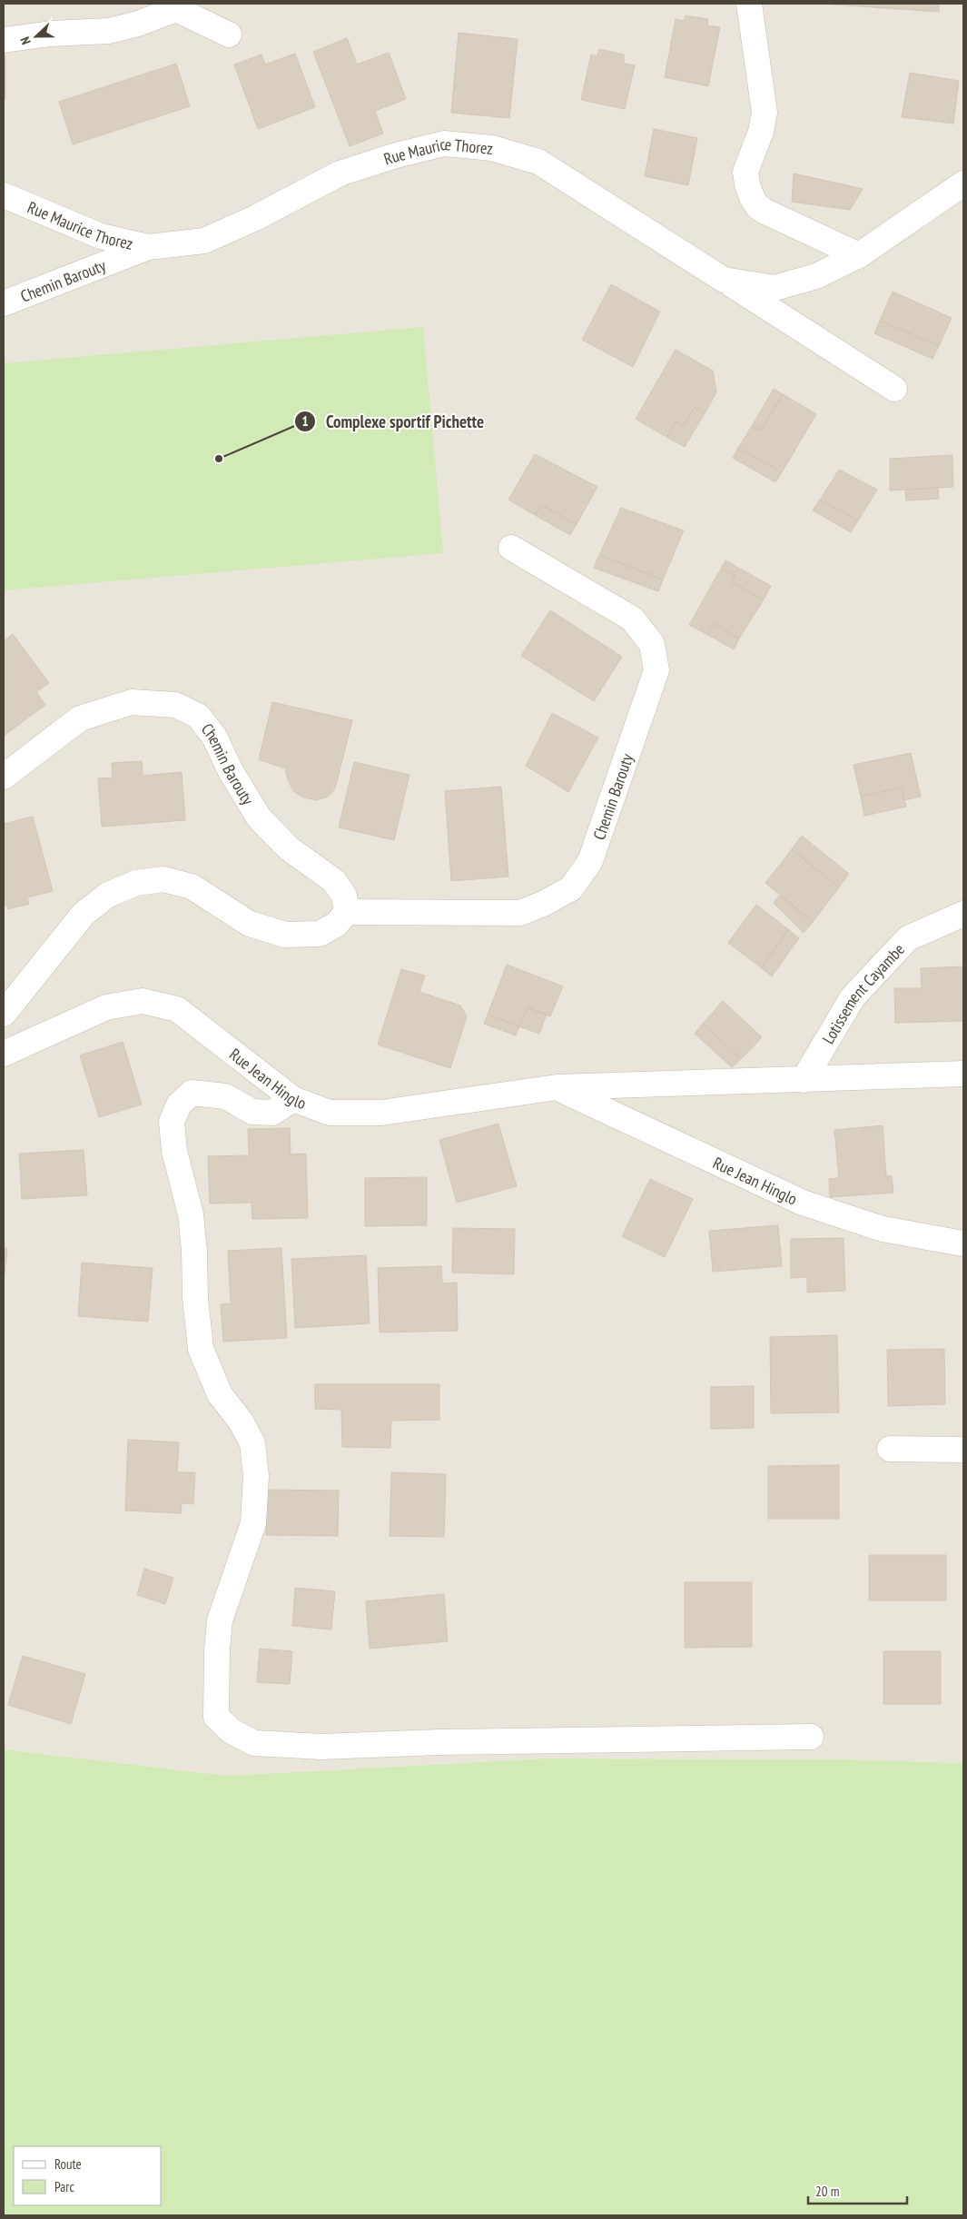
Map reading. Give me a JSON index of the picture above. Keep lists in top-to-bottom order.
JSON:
{
  "streets": {
    "street": [
      "Rue Maurice Thorez",
      "Chemin Barouty",
      "Lotissement Cayambe",
      "Rue Jean Hinglo"
    ]
  },
  "crossings": [
    ["Rue Maurice Thorez", "Chemin Barouty"],
    ["Lotissement Cayambe", "Rue Jean Hinglo"]
  ],
  "places": ["Complexe sportif Pichette"],
  "legend": ["Route", "Parc"],
  "scale_bar": "20 m",
  "north": "left"
}
